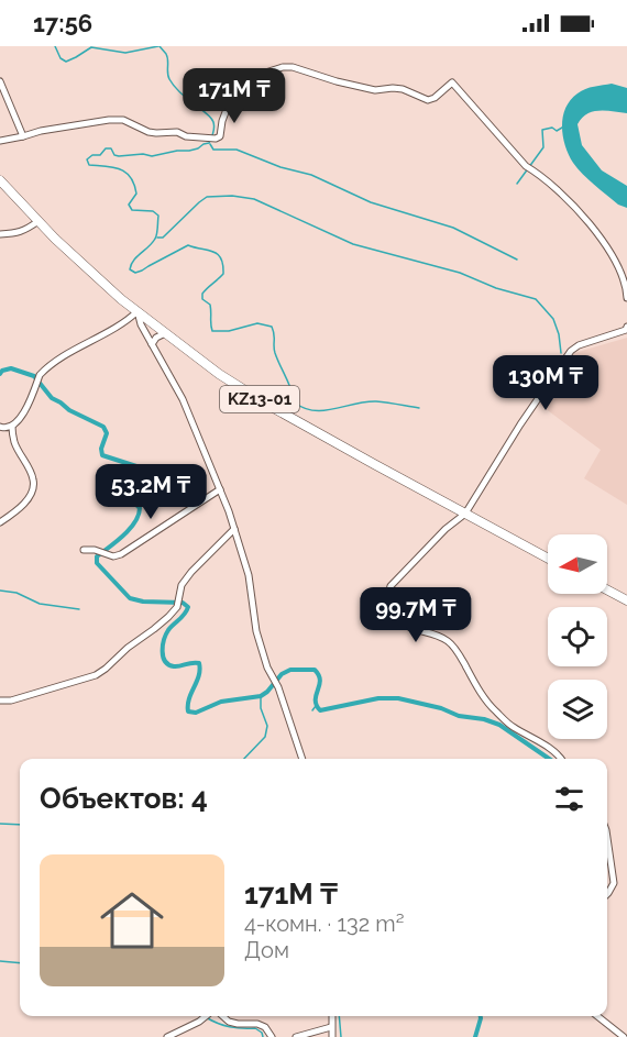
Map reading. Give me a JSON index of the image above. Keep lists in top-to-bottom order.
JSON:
{
  "streets": {
    "highway": ["KZ13-01"]
  },
  "north": "left",
  "page": {
    "status": "17:56",
    "price": [
      "171M ₸",
      "130M ₸",
      "53.2M ₸",
      "99.7M ₸"
    ],
    "heading": "Объектов: 4",
    "list": [
      {
        "name": "171M ₸",
        "note": "4-комн. · 132 m² · Дом"
      }
    ]
  }
}
